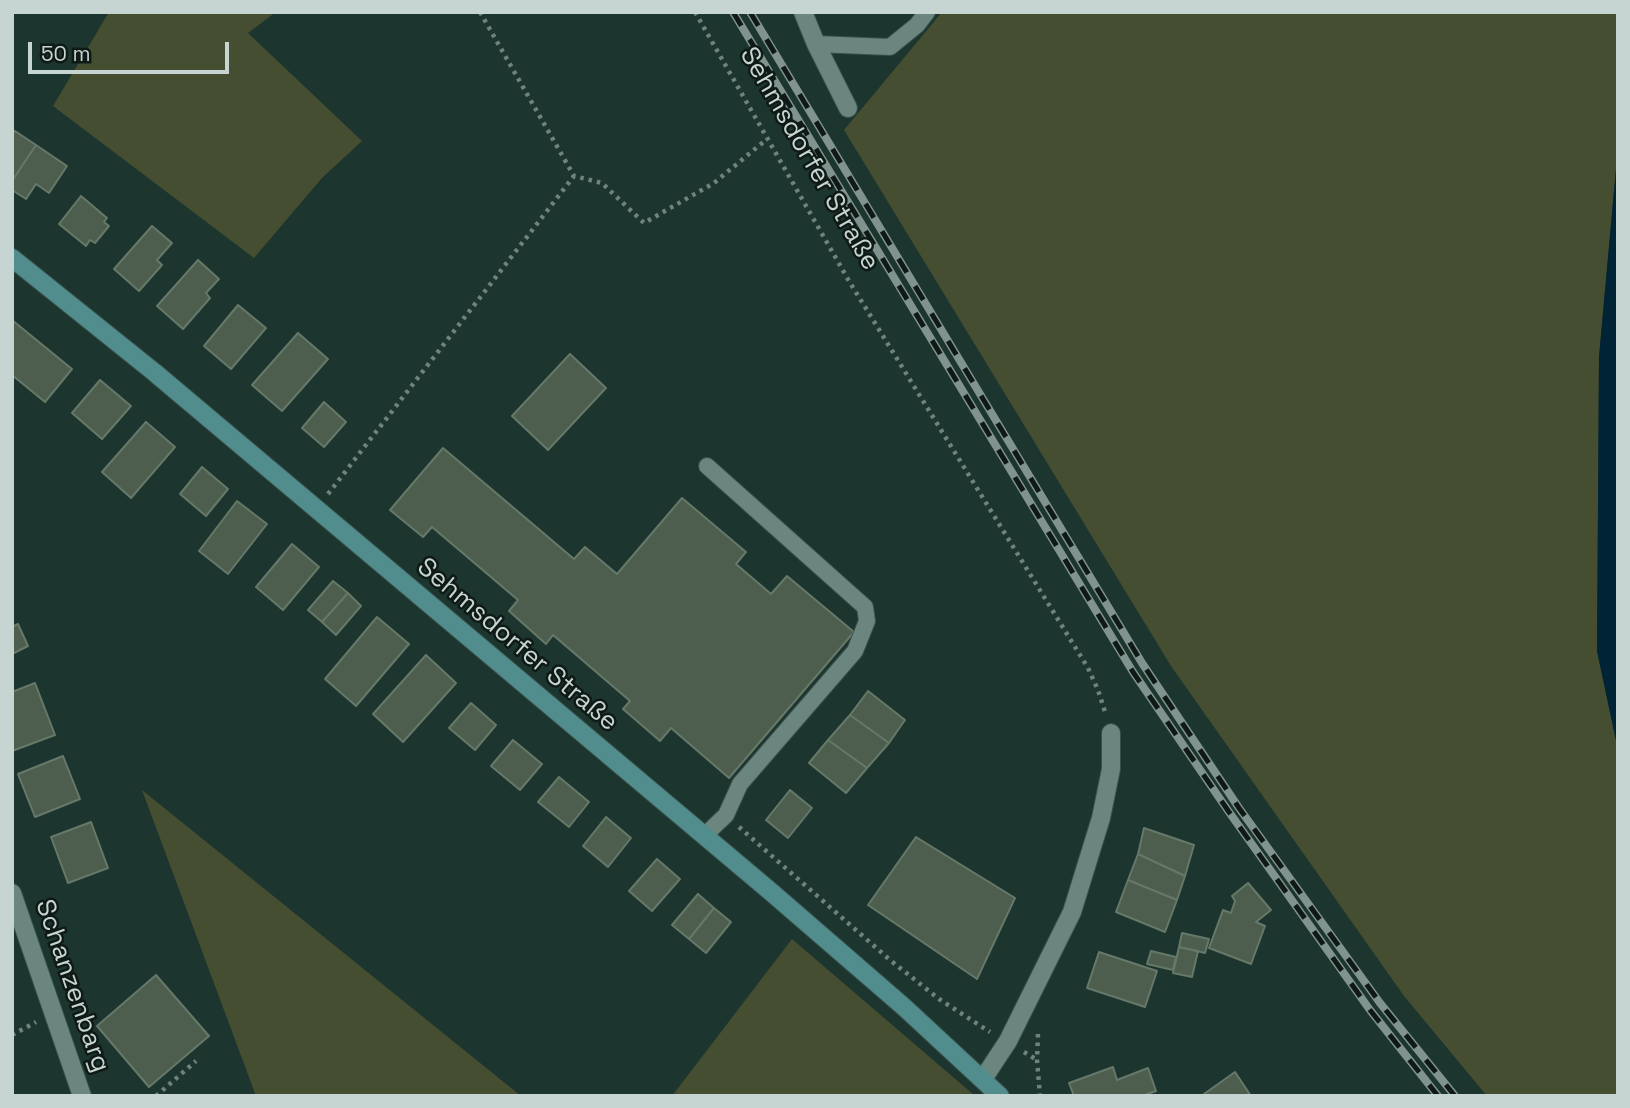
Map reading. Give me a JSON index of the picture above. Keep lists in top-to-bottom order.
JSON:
{
  "streets": {
    "main road": ["Sehmsdorfer Straße"],
    "street": ["Schanzenbarg"]
  },
  "scale_bar": "50 m"
}
